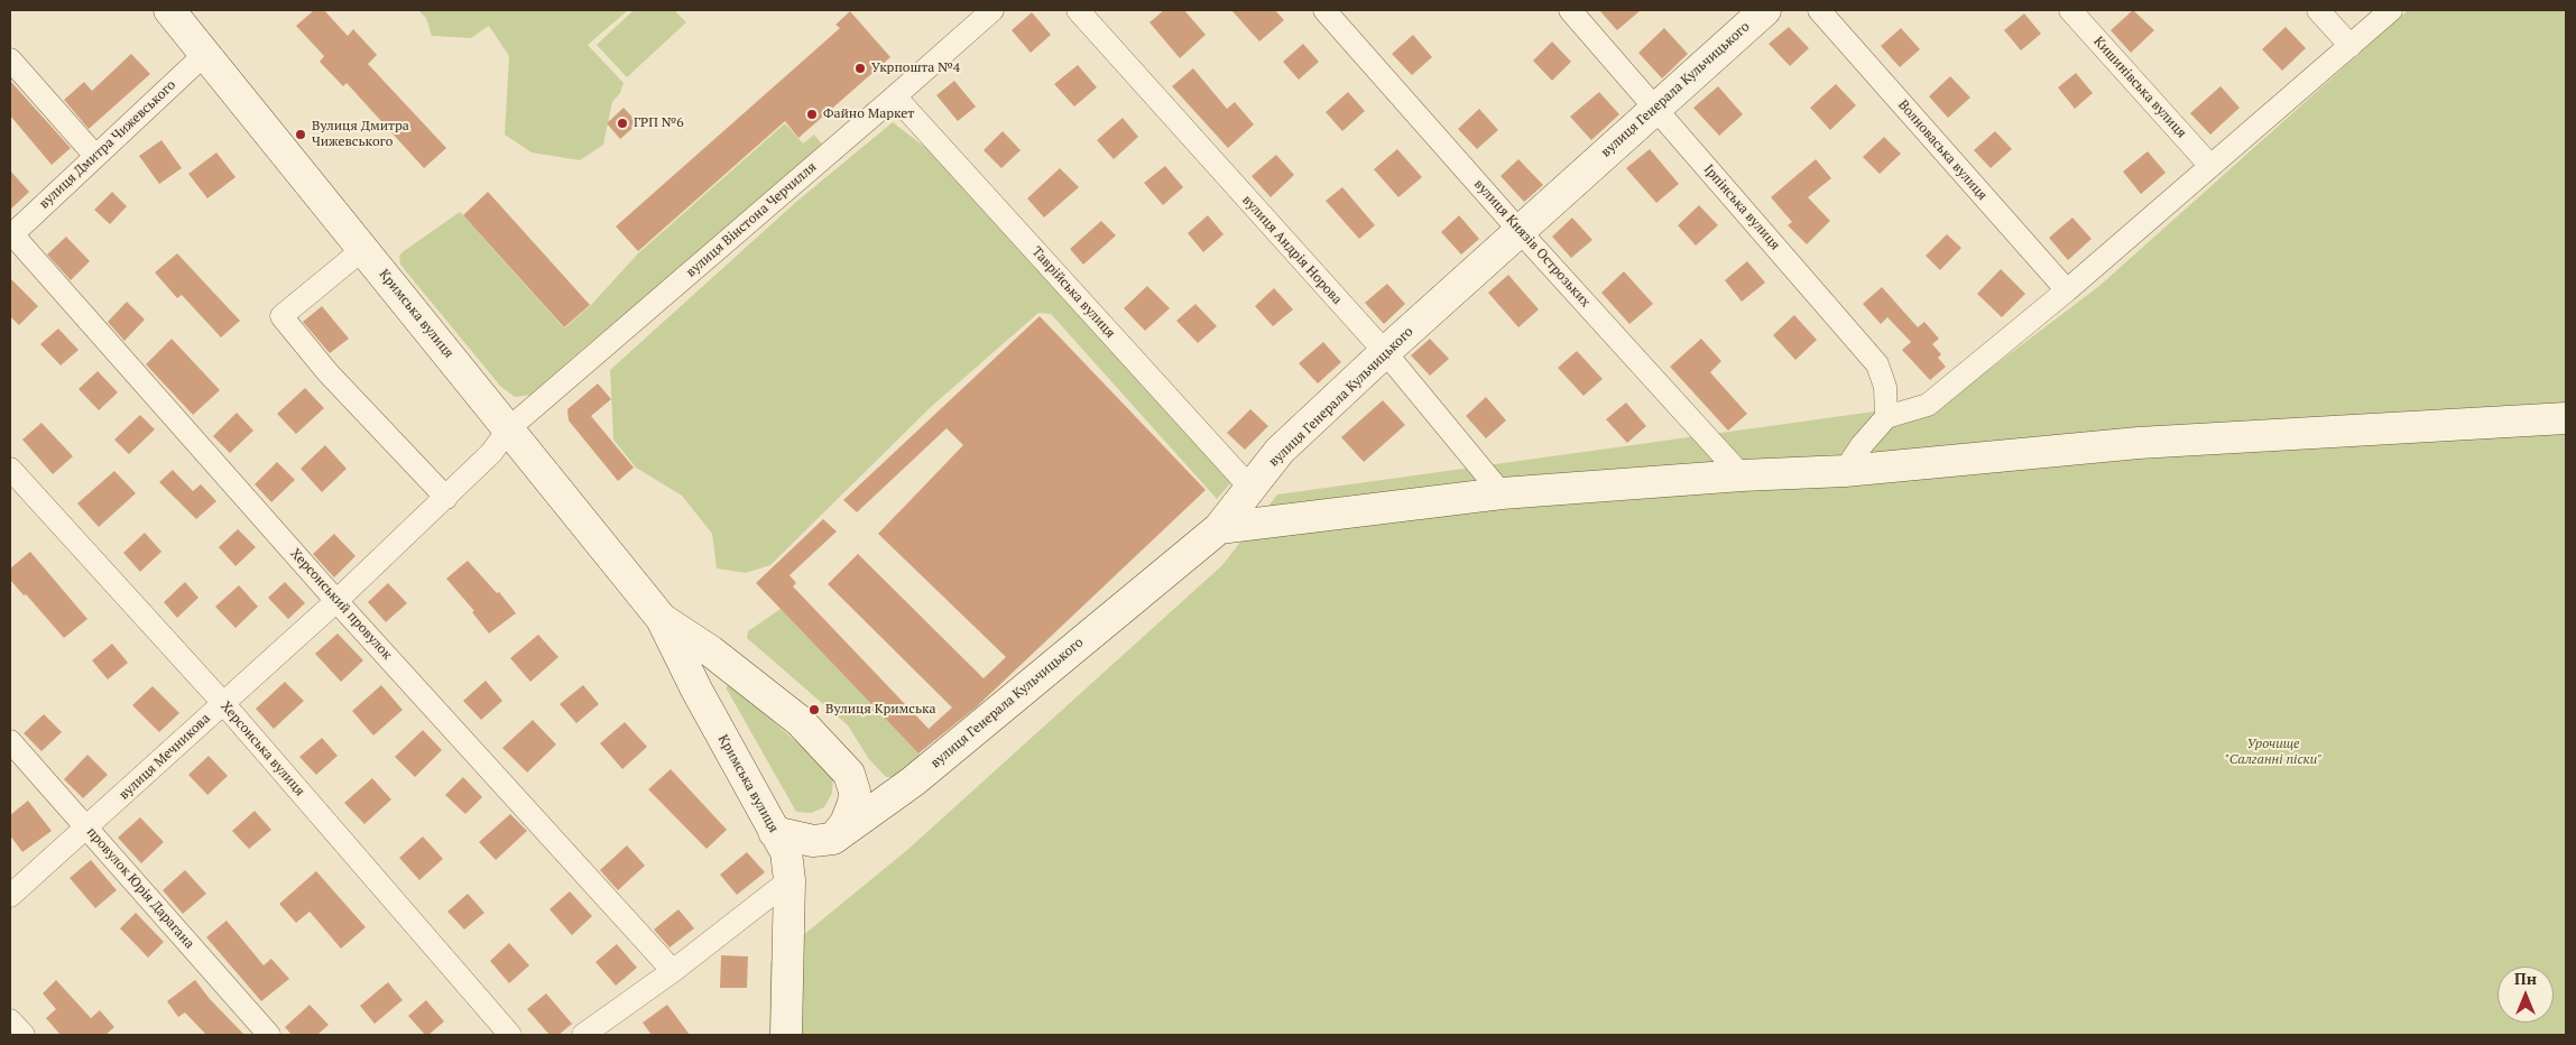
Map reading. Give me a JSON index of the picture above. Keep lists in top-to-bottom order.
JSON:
{
  "streets": {
    "street": [
      "Кишинівська вулиця",
      "вулиця Генерала Кульчицького",
      "вулиця Дмитра Чижевського",
      "Волноваська вулиця",
      "Ірпінська вулиця",
      "вулиця Вінстона Черчилля",
      "вулиця Князів Острозьких",
      "вулиця Андрія Норова",
      "Таврійська вулиця",
      "Кримська вулиця",
      "Херсонський провулок",
      "Херсонська вулиця",
      "вулиця Мечникова",
      "провулок Юрія Дарагана"
    ]
  },
  "crossings": [
    ["вулиця Генерала Кульчицького", "Ірпінська вулиця"],
    ["вулиця Генерала Кульчицького", "вулиця Князів Острозьких"],
    ["вулиця Генерала Кульчицького", "вулиця Андрія Норова"],
    ["вулиця Генерала Кульчицького", "Таврійська вулиця"],
    ["вулиця Генерала Кульчицького", "Кримська вулиця"],
    ["вулиця Дмитра Чижевського", "Кримська вулиця"],
    ["вулиця Дмитра Чижевського", "Херсонський провулок"],
    ["вулиця Вінстона Черчилля", "Таврійська вулиця"],
    ["вулиця Вінстона Черчилля", "Кримська вулиця"],
    ["вулиця Вінстона Черчилля", "вулиця Мечникова"],
    ["Кримська вулиця", "вулиця Мечникова"],
    ["Херсонський провулок", "вулиця Мечникова"],
    ["Херсонська вулиця", "вулиця Мечникова"],
    ["вулиця Мечникова", "провулок Юрія Дарагана"]
  ],
  "parks": ["Урочище \"Салганні піски\""],
  "places": [
    "Укрпошта №4",
    "Файно Маркет",
    "ГРП №6",
    "Вулиця Дмитра Чижевського",
    "Вулиця Кримська"
  ],
  "north": "top"
}
